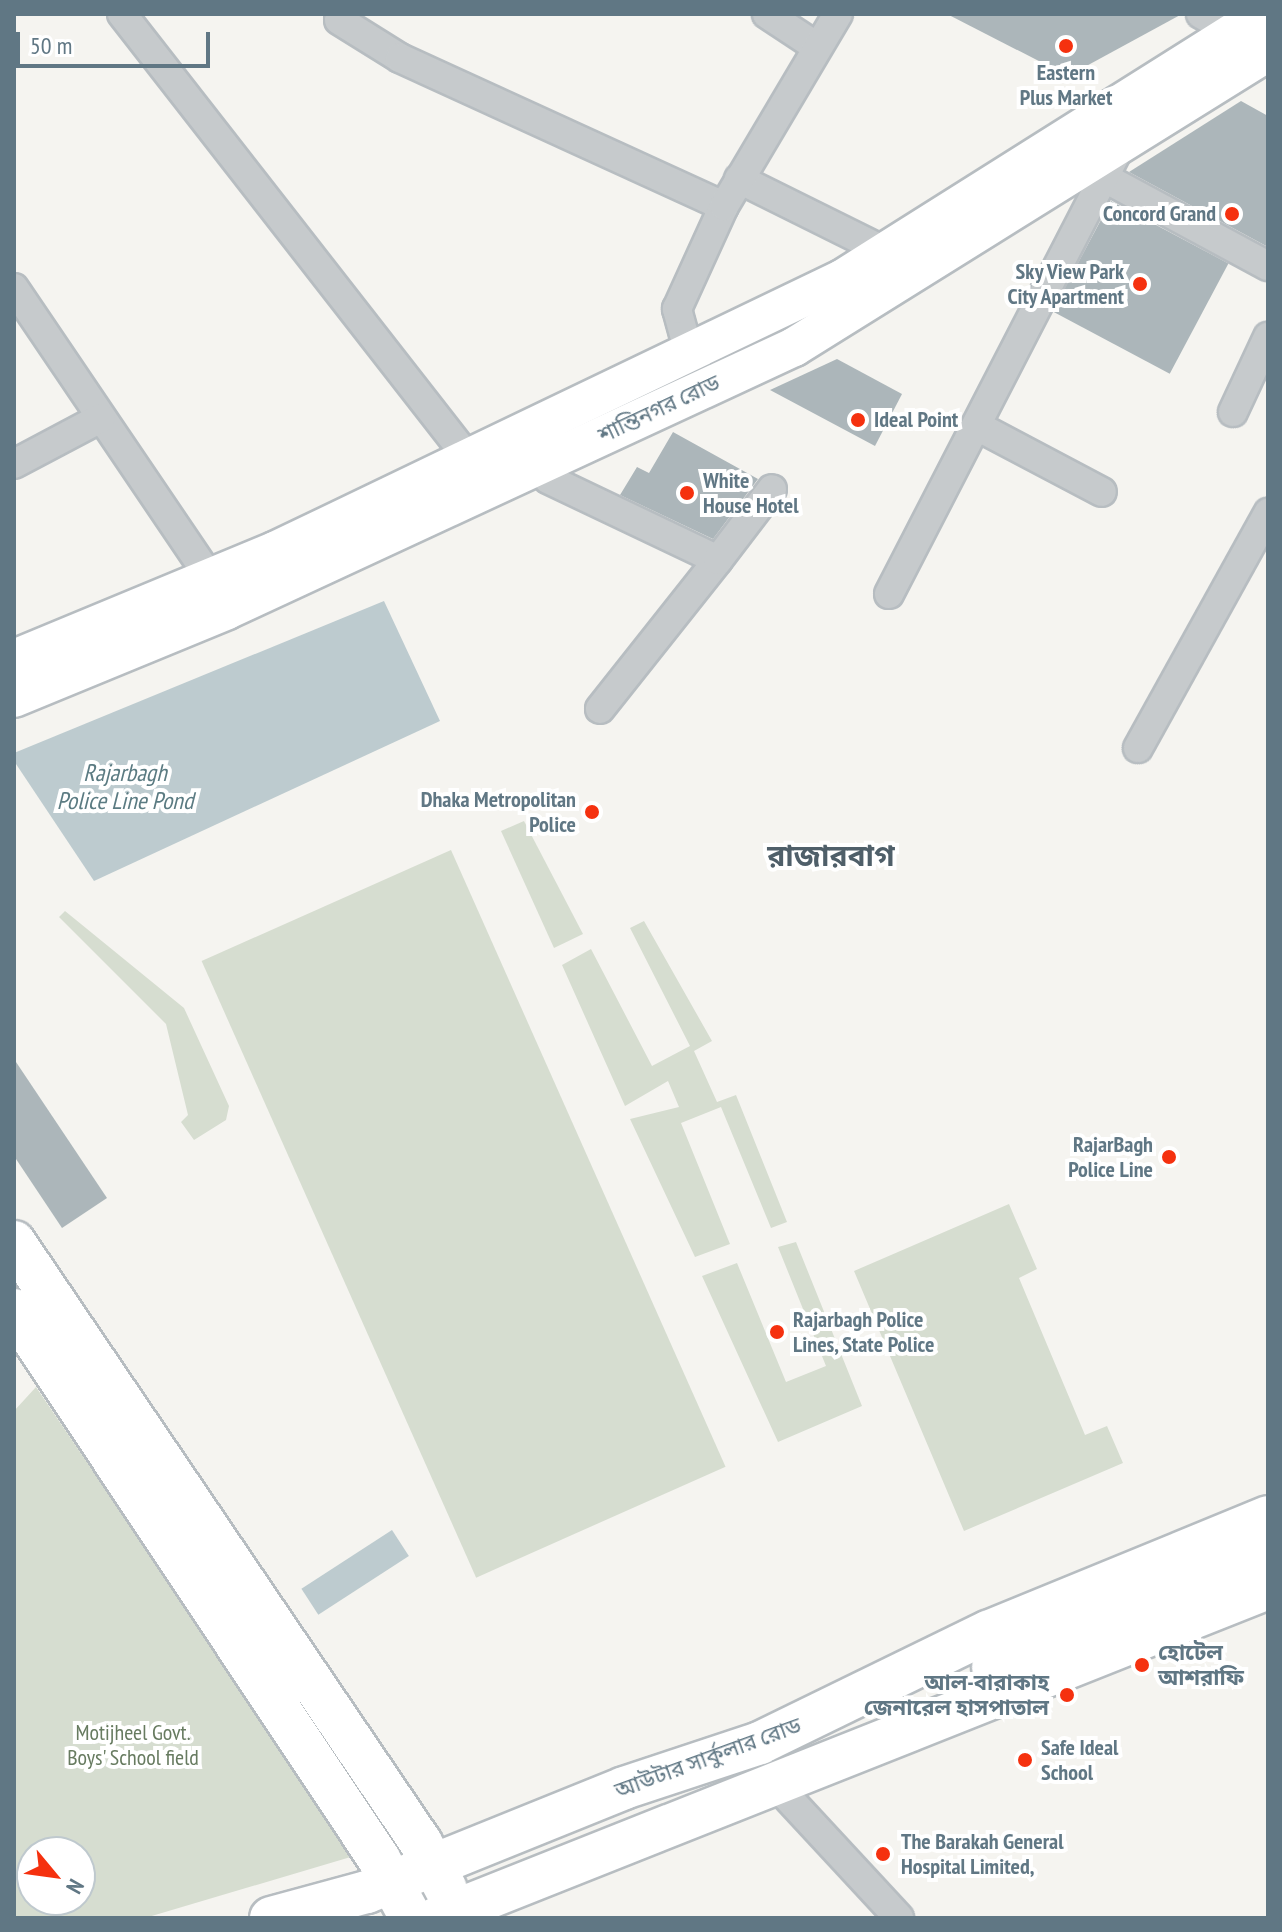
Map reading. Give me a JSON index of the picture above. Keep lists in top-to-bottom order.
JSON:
{
  "streets": {
    "main road": ["শান্তিনগর রোড", "আউটার সার্কুলার রোড"]
  },
  "districts": ["রাজারবাগ"],
  "water": ["Rajarbagh Police Line Pond"],
  "parks": ["Motijheel Govt. Boys' School field"],
  "places": [
    "Eastern Plus Market",
    "Concord Grand",
    "Sky View Park City Apartment",
    "Ideal Point",
    "White House Hotel",
    "Dhaka Metropolitan Police",
    "RajarBagh Police Line",
    "Rajarbagh Police Lines, State Police",
    "হোটেল আশরাফি",
    "আল-বারাকাহ জেনারেল হাসপাতাল",
    "Safe Ideal School",
    "The Barakah General Hospital Limited,"
  ],
  "scale_bar": "50 m",
  "north": "bottom right"
}
